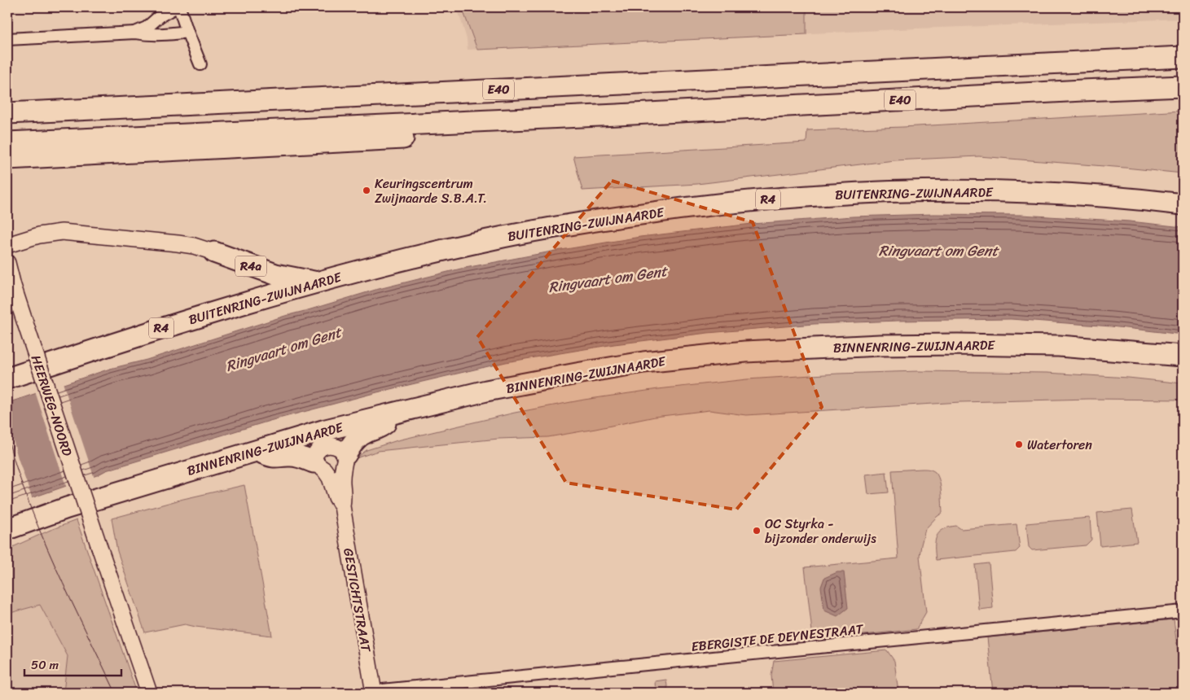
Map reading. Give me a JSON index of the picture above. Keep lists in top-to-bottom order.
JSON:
{
  "streets": {
    "highway": [
      "E40",
      "BUITENRING-ZWIJNAARDE",
      "R4",
      "R4a",
      "BINNENRING-ZWIJNAARDE"
    ],
    "main road": ["HEERWEG-NOORD", "GESTICHTSTRAAT"],
    "street": ["EBERGISTE DE DEYNESTRAAT"]
  },
  "crossings": [
    ["BUITENRING-ZWIJNAARDE", "R4a"],
    ["GESTICHTSTRAAT", "EBERGISTE DE DEYNESTRAAT"]
  ],
  "water": ["Ringvaart om Gent"],
  "places": ["Keuringscentrum Zwijnaarde S.B.A.T.", "Watertoren", "OC Styrka - bijzonder onderwijs"],
  "scale_bar": "50 m"
}
